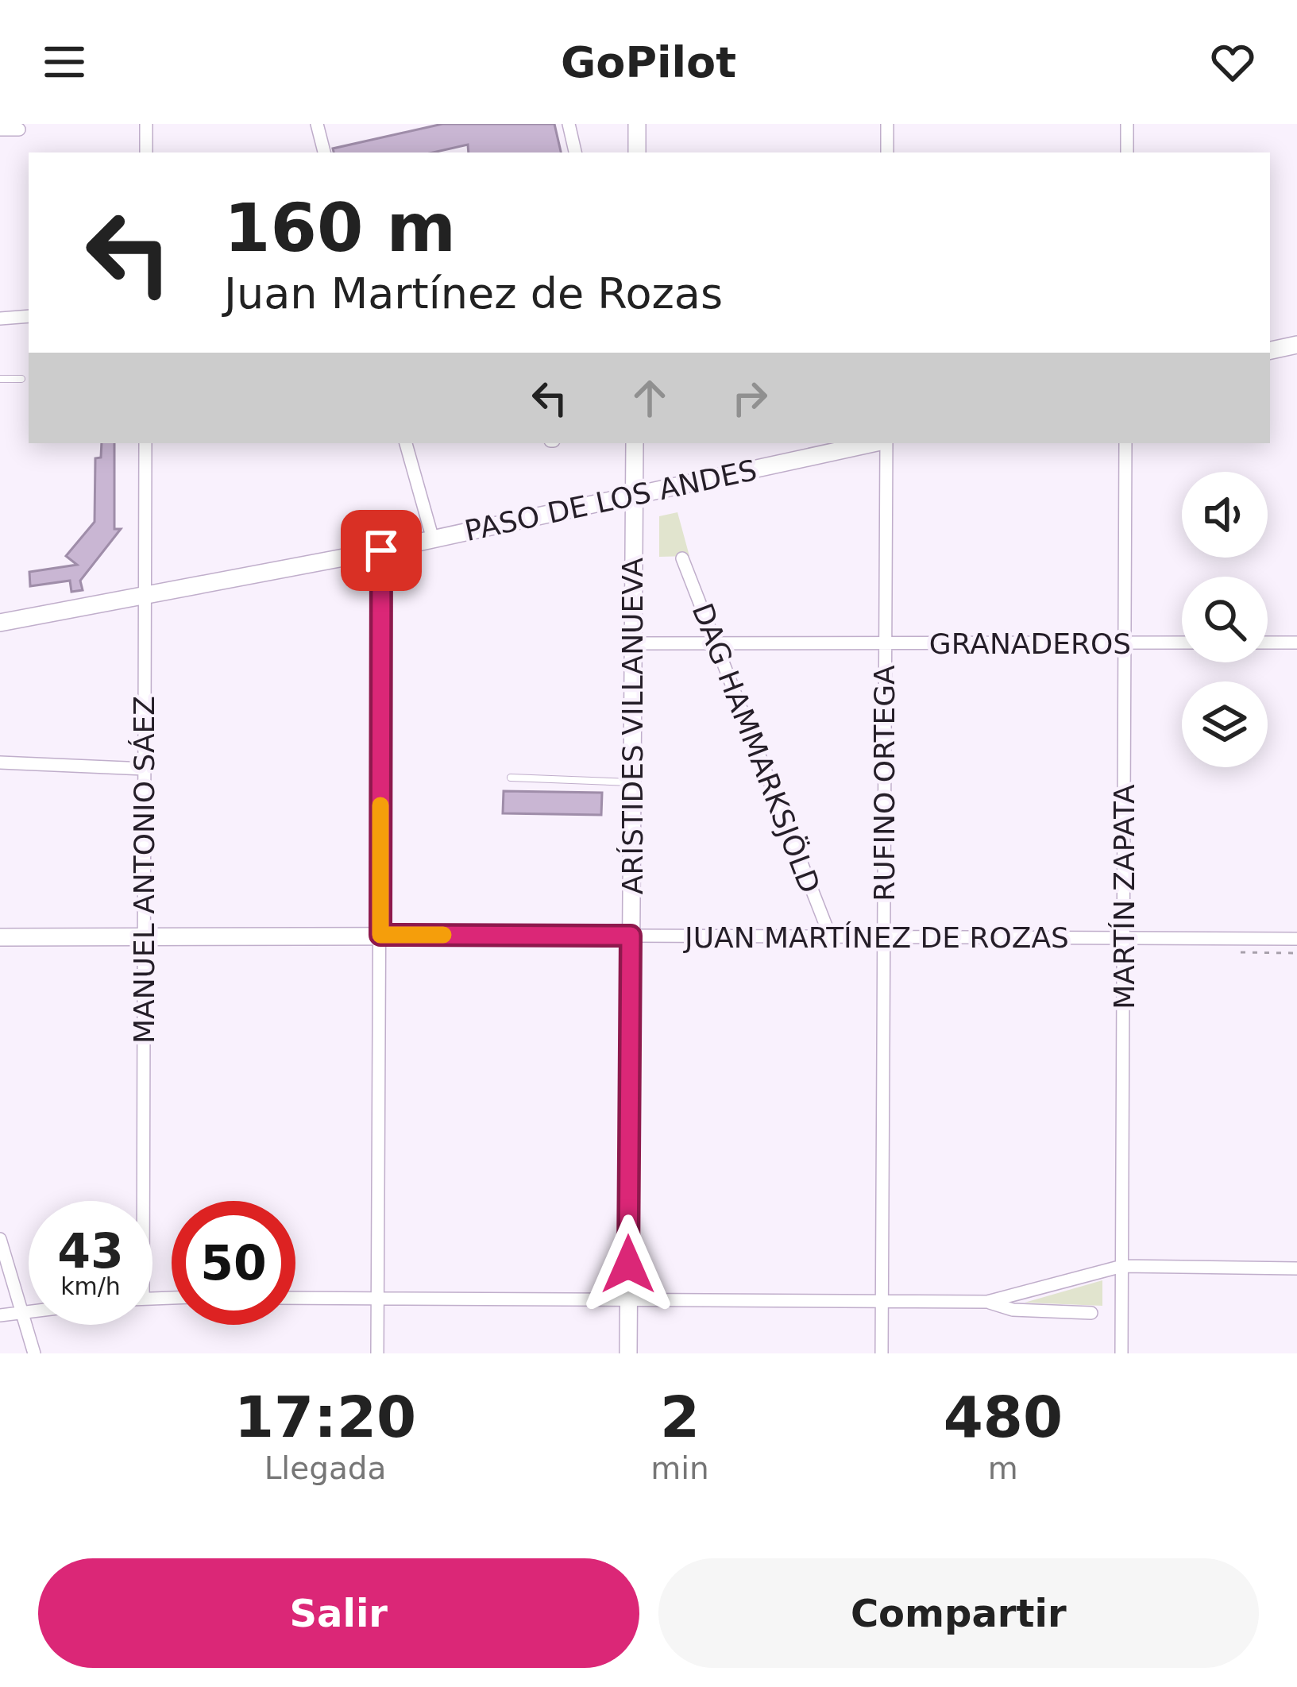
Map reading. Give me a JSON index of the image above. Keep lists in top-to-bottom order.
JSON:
{
  "streets": {
    "street": [
      "PASO DE LOS ANDES",
      "GRANADEROS",
      "ARÍSTIDES VILLANUEVA",
      "DAG HAMMARKSJÖLD",
      "RUFINO ORTEGA",
      "MANUEL ANTONIO SÁEZ",
      "MARTÍN ZAPATA",
      "JUAN MARTÍNEZ DE ROZAS"
    ]
  },
  "crossings": [
    ["PASO DE LOS ANDES", "ARÍSTIDES VILLANUEVA"],
    ["PASO DE LOS ANDES", "MANUEL ANTONIO SÁEZ"],
    ["GRANADEROS", "ARÍSTIDES VILLANUEVA"],
    ["GRANADEROS", "DAG HAMMARKSJÖLD"],
    ["GRANADEROS", "RUFINO ORTEGA"],
    ["GRANADEROS", "MARTÍN ZAPATA"],
    ["ARÍSTIDES VILLANUEVA", "JUAN MARTÍNEZ DE ROZAS"],
    ["DAG HAMMARKSJÖLD", "JUAN MARTÍNEZ DE ROZAS"],
    ["RUFINO ORTEGA", "JUAN MARTÍNEZ DE ROZAS"],
    ["MANUEL ANTONIO SÁEZ", "JUAN MARTÍNEZ DE ROZAS"],
    ["MARTÍN ZAPATA", "JUAN MARTÍNEZ DE ROZAS"]
  ],
  "page": {
    "header": "GoPilot",
    "turn": ["160 m", "Juan Martínez de Rozas"],
    "speed": "43 km/h",
    "limit": "50",
    "eta": [
      "17:20",
      "Llegada",
      "2",
      "min",
      "480",
      "m"
    ],
    "buttons": ["Salir", "Compartir"]
  }
}
